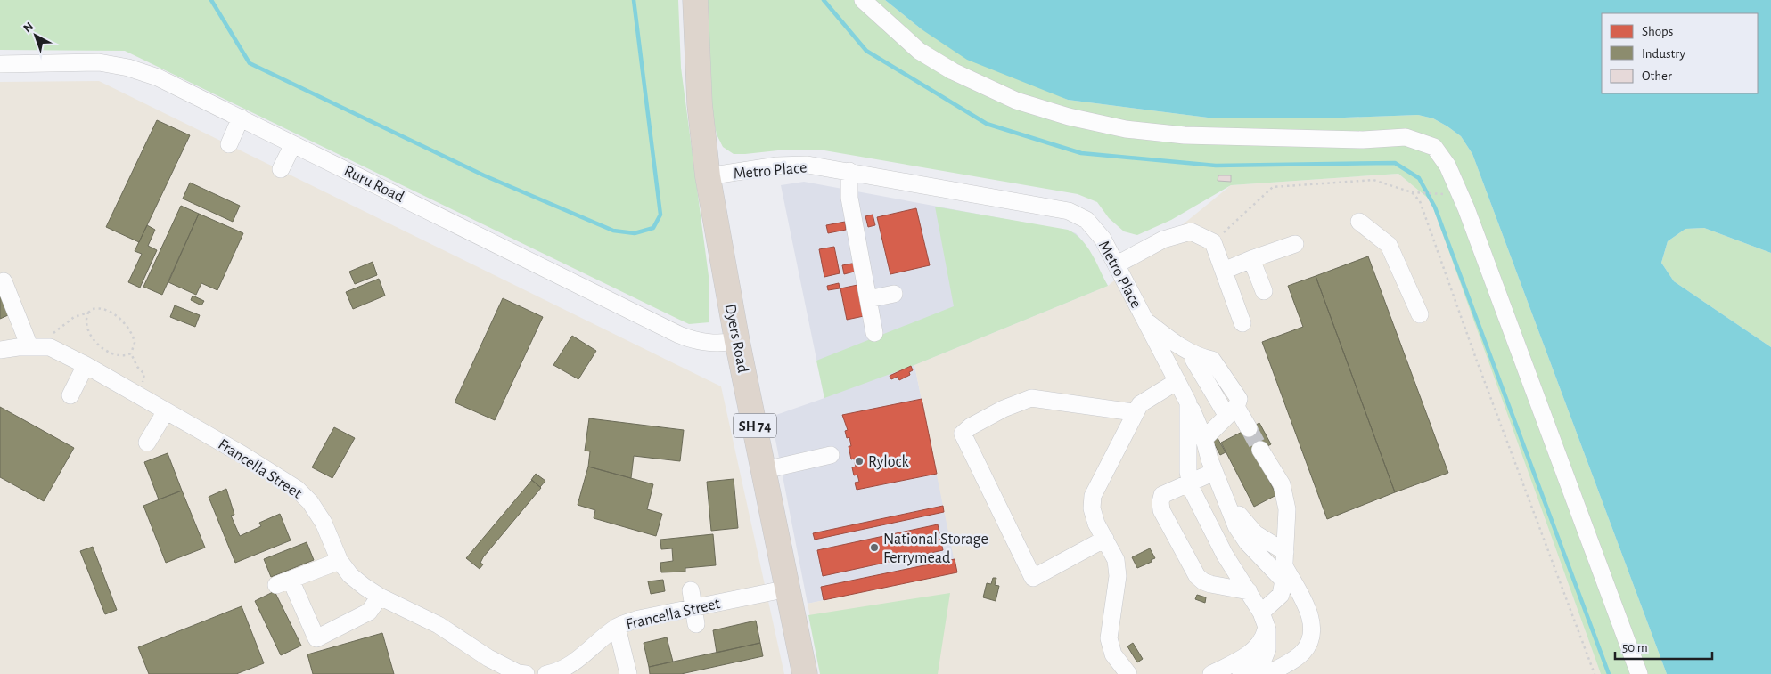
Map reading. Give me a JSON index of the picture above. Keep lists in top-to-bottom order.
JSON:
{
  "streets": {
    "highway": ["Dyers Road", "SH 74"],
    "street": ["Metro Place", "Ruru Road", "Francella Street"]
  },
  "crossings": [
    ["Metro Place", "Dyers Road"],
    ["Ruru Road", "Dyers Road"],
    ["Dyers Road", "Francella Street"]
  ],
  "places": ["Rylock", "National Storage Ferrymead"],
  "legend": ["Shops", "Industry", "Other"],
  "scale_bar": "50 m",
  "north": "top left"
}
